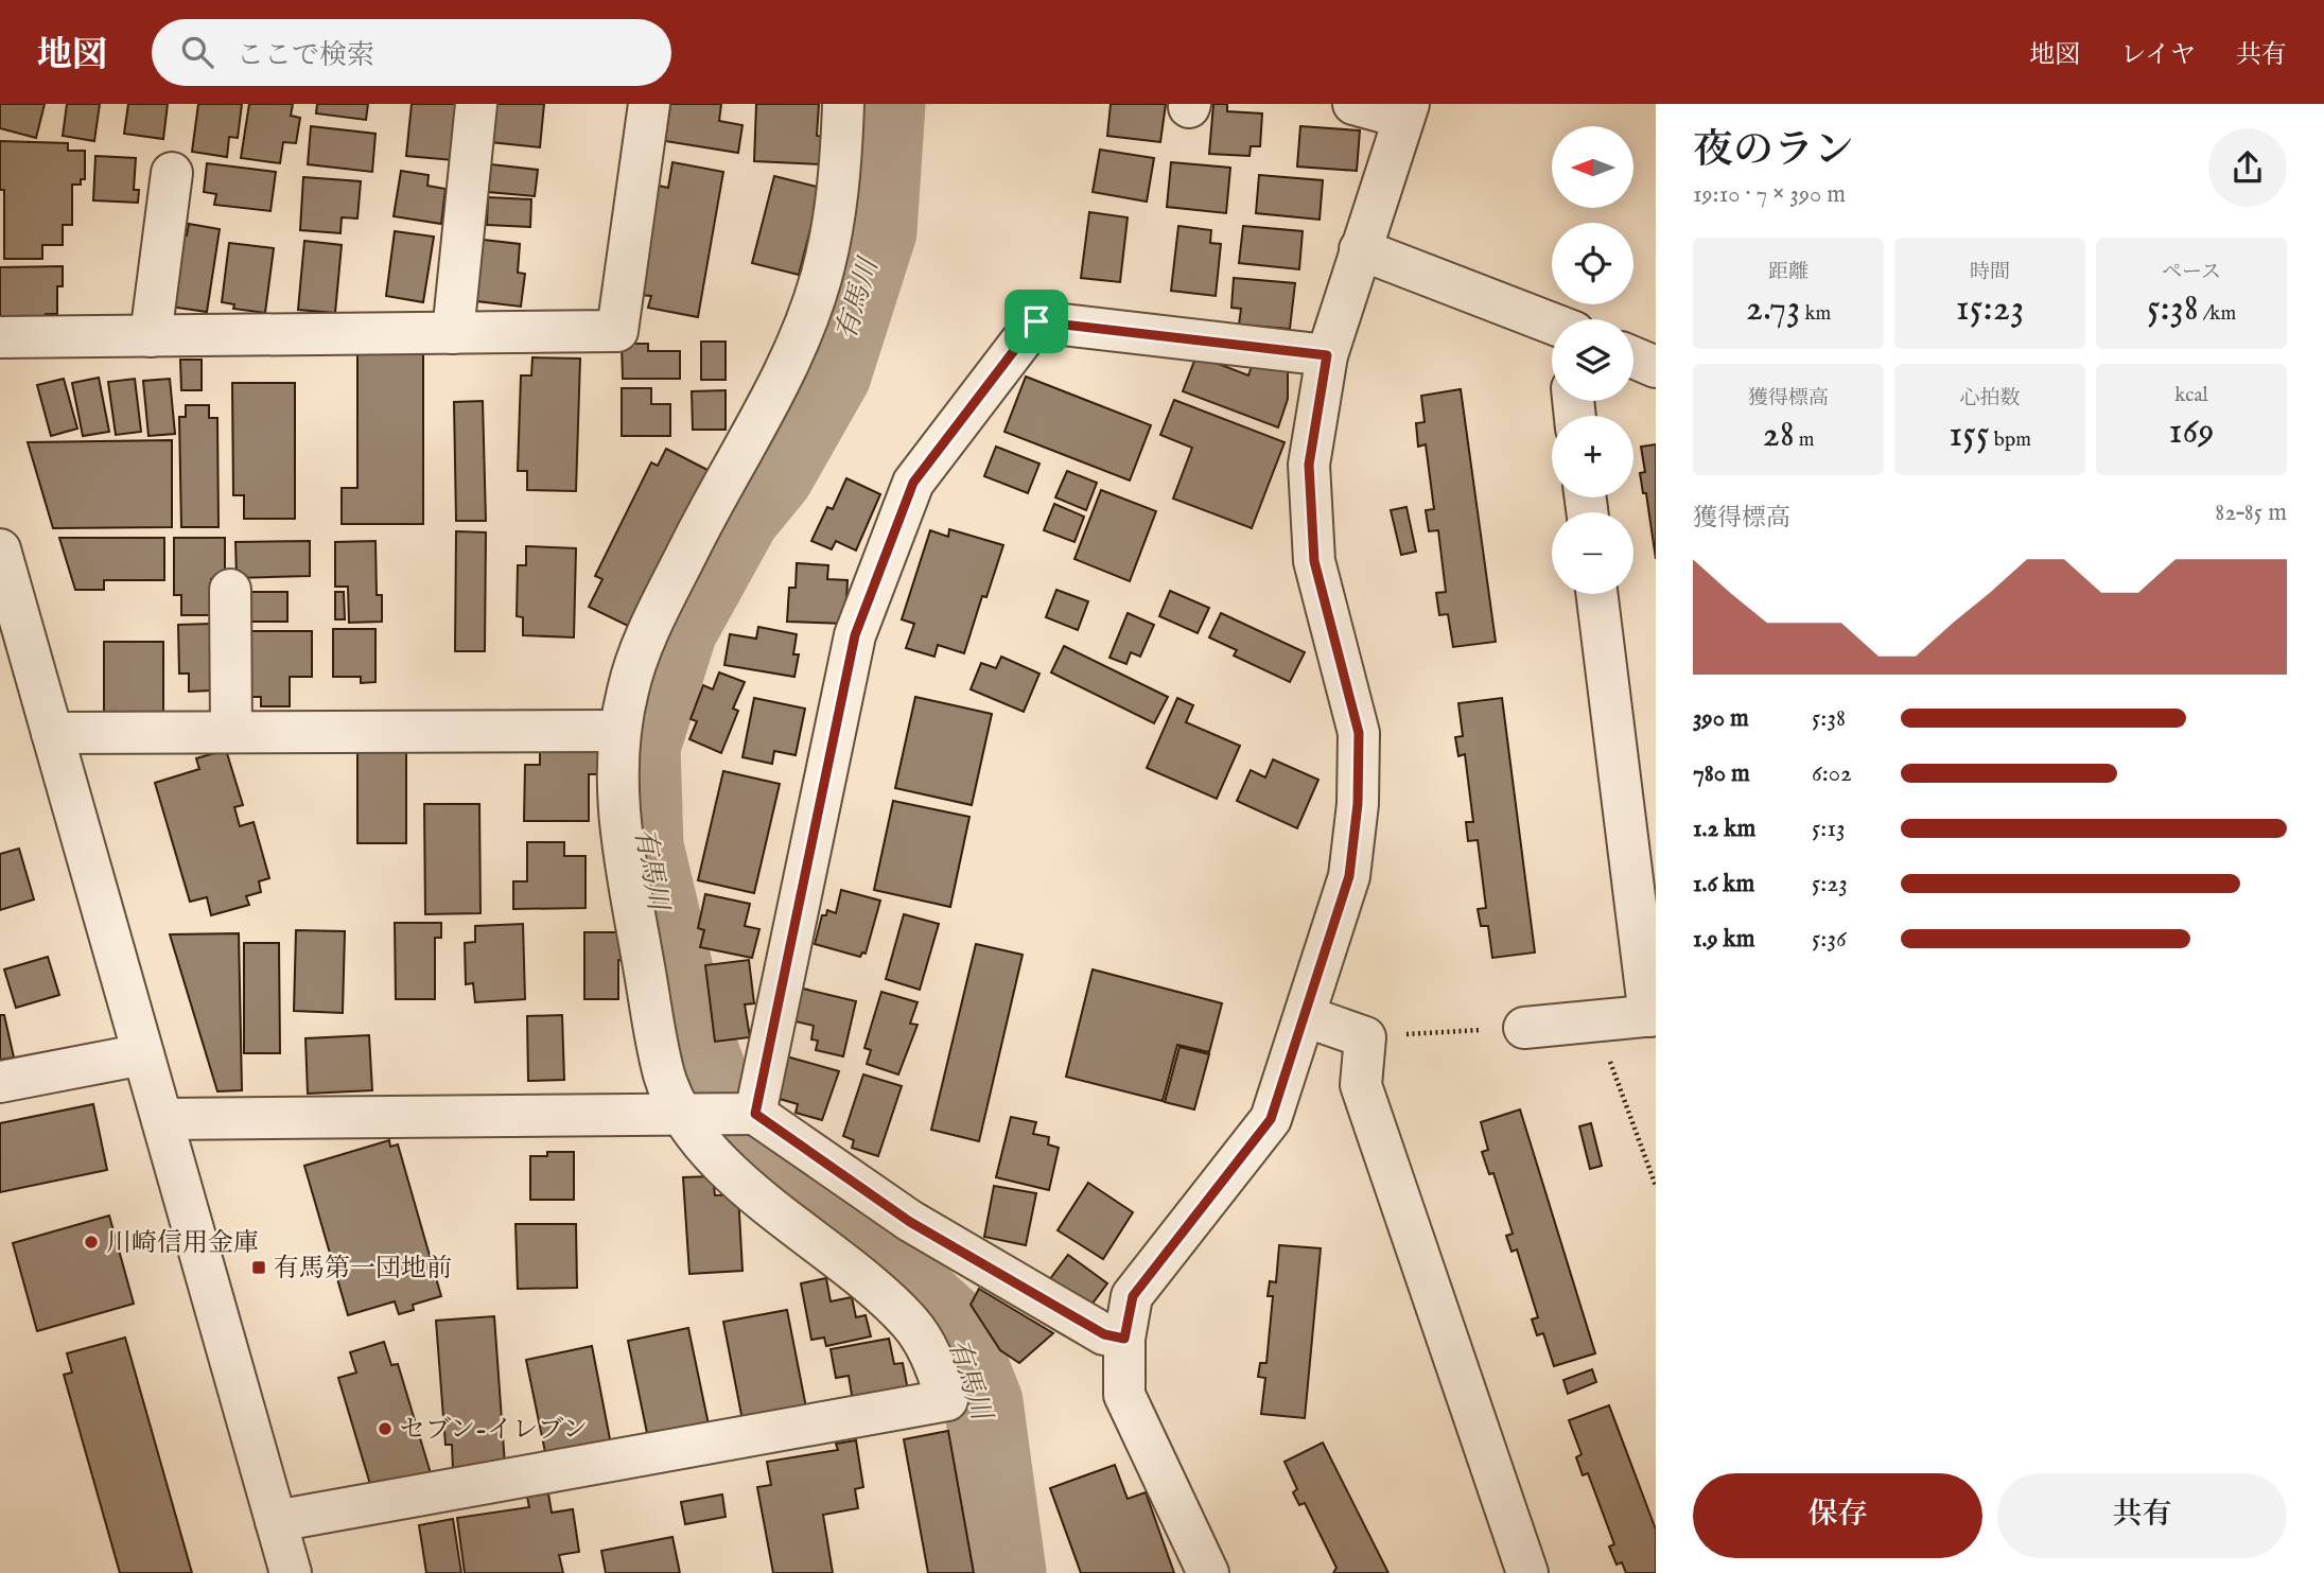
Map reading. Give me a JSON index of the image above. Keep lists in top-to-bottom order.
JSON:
{
  "water": ["有馬川"],
  "places": {
    "other": ["川崎信用金庫", "セブン-イレブン"],
    "transit": ["有馬第一団地前"]
  },
  "north": "left",
  "page": {
    "header": "地図",
    "search": "ここで検索",
    "nav": ["地図", "レイヤ", "共有"],
    "heading": ["夜のラン", "19:10 · 7 × 390 m"],
    "map_buttons": ["+", "−"],
    "stats": [
      ["距離", "2.73 km"],
      ["時間", "15:23"],
      ["ペース", "5:38 /km"],
      ["獲得標高", "28 m"],
      ["心拍数", "155 bpm"],
      ["kcal", "169"]
    ],
    "chart": ["獲得標高", "82–85 m"],
    "list": [
      {
        "name": "390 m",
        "note": "5:38"
      },
      {
        "name": "780 m",
        "note": "6:02"
      },
      {
        "name": "1.2 km",
        "note": "5:13"
      },
      {
        "name": "1.6 km",
        "note": "5:23"
      },
      {
        "name": "1.9 km",
        "note": "5:36"
      }
    ],
    "buttons": ["保存", "共有"]
  }
}
